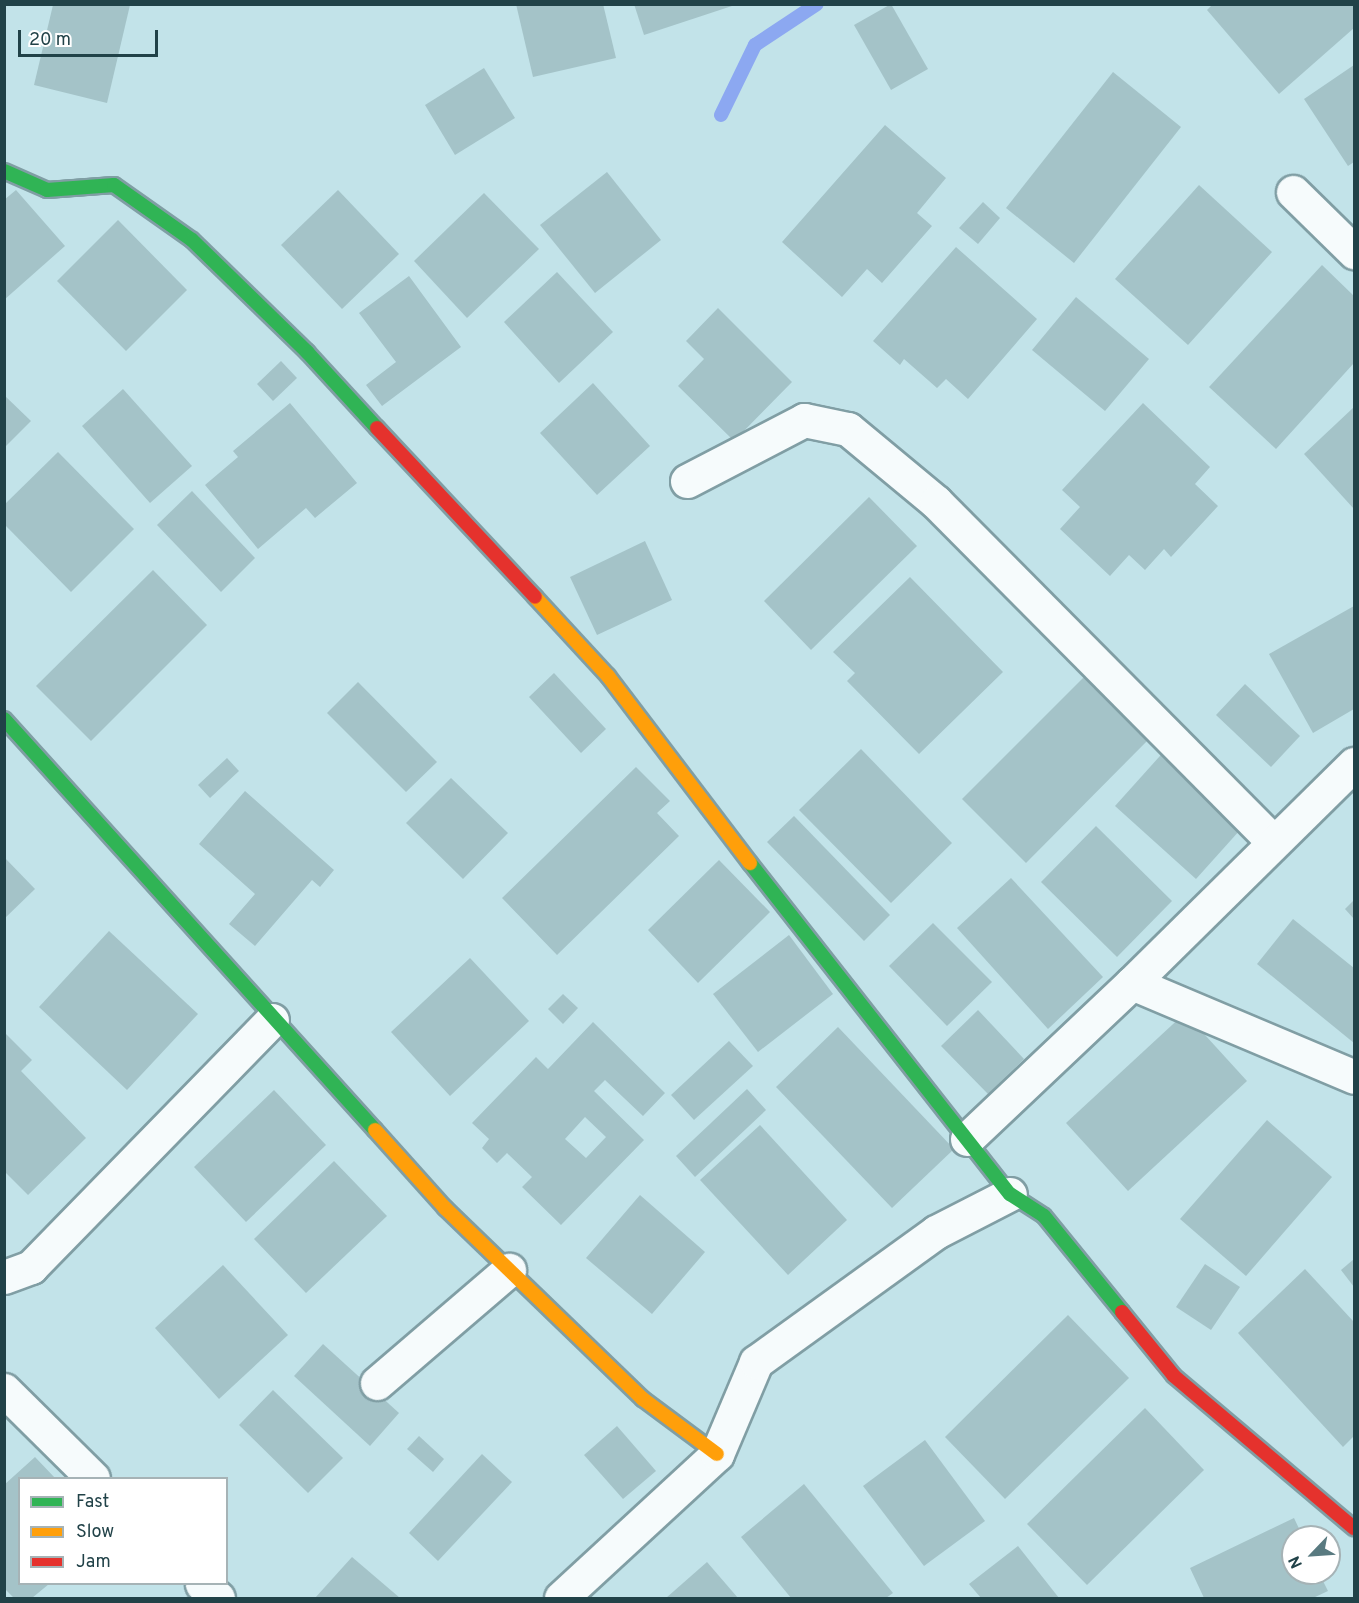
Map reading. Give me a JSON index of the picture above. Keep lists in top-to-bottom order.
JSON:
{
  "legend": ["Fast", "Slow", "Jam"],
  "scale_bar": "20 m",
  "north": "bottom left"
}
